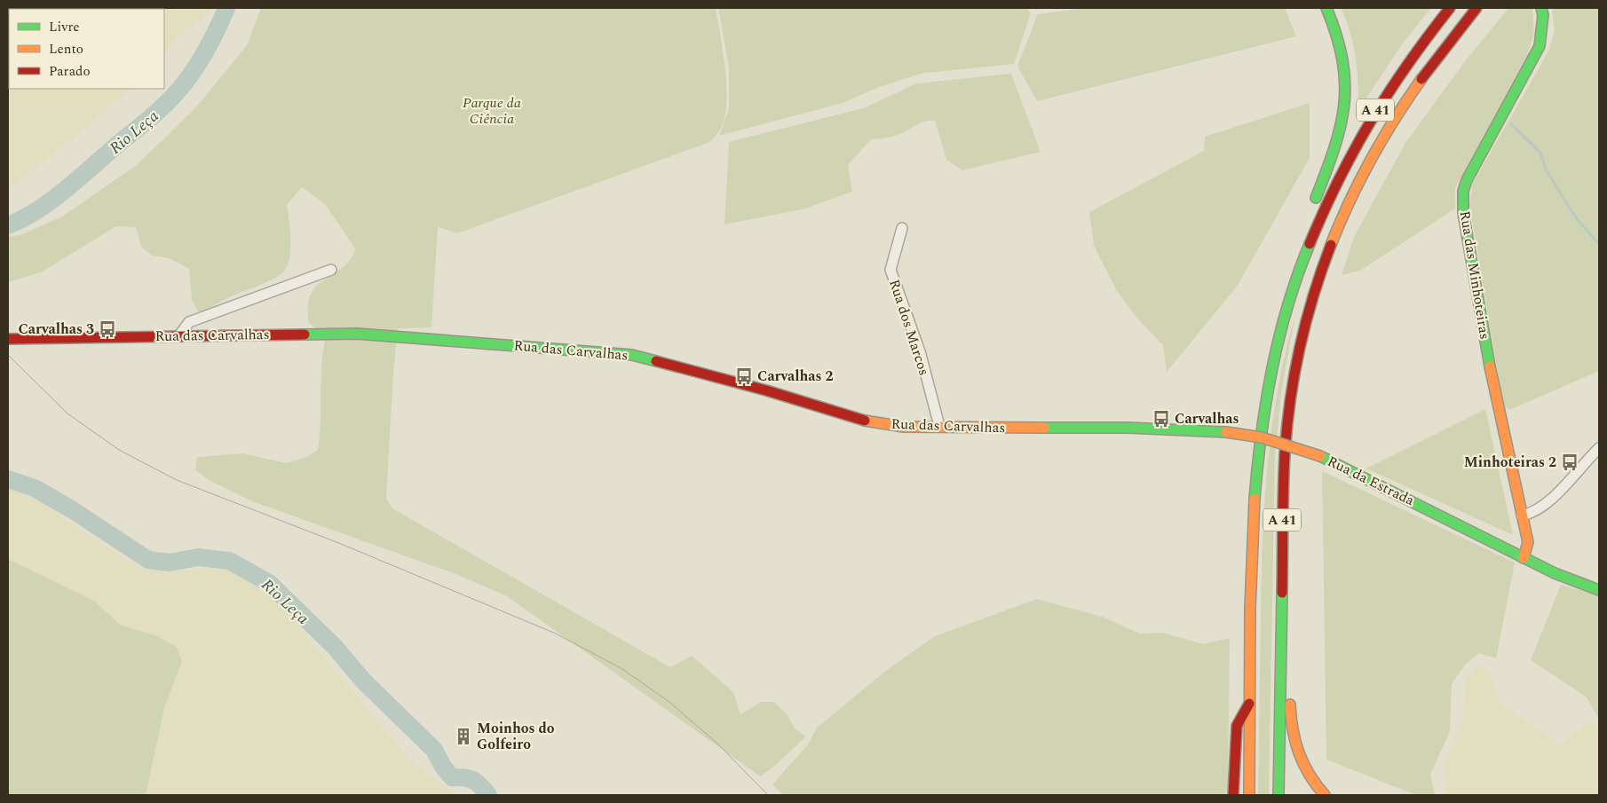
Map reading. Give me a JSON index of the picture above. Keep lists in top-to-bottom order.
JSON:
{
  "streets": {
    "main road": [
      "A 41",
      "Rua das Minhoteiras",
      "Rua das Carvalhas",
      "Rua da Estrada"
    ],
    "street": ["Rua dos Marcos"]
  },
  "crossings": [
    ["Rua das Minhoteiras", "Rua da Estrada"],
    ["Rua dos Marcos", "Rua das Carvalhas"],
    ["Rua das Carvalhas", "Rua da Estrada"]
  ],
  "water": ["Rio Leça"],
  "parks": ["Parque da Ciência"],
  "places": {
    "bus stop": [
      "Carvalhas 3",
      "Carvalhas 2",
      "Carvalhas",
      "Minhoteiras 2"
    ],
    "building": ["Moinhos do Golfeiro"]
  },
  "legend": ["Livre", "Lento", "Parado"]
}
